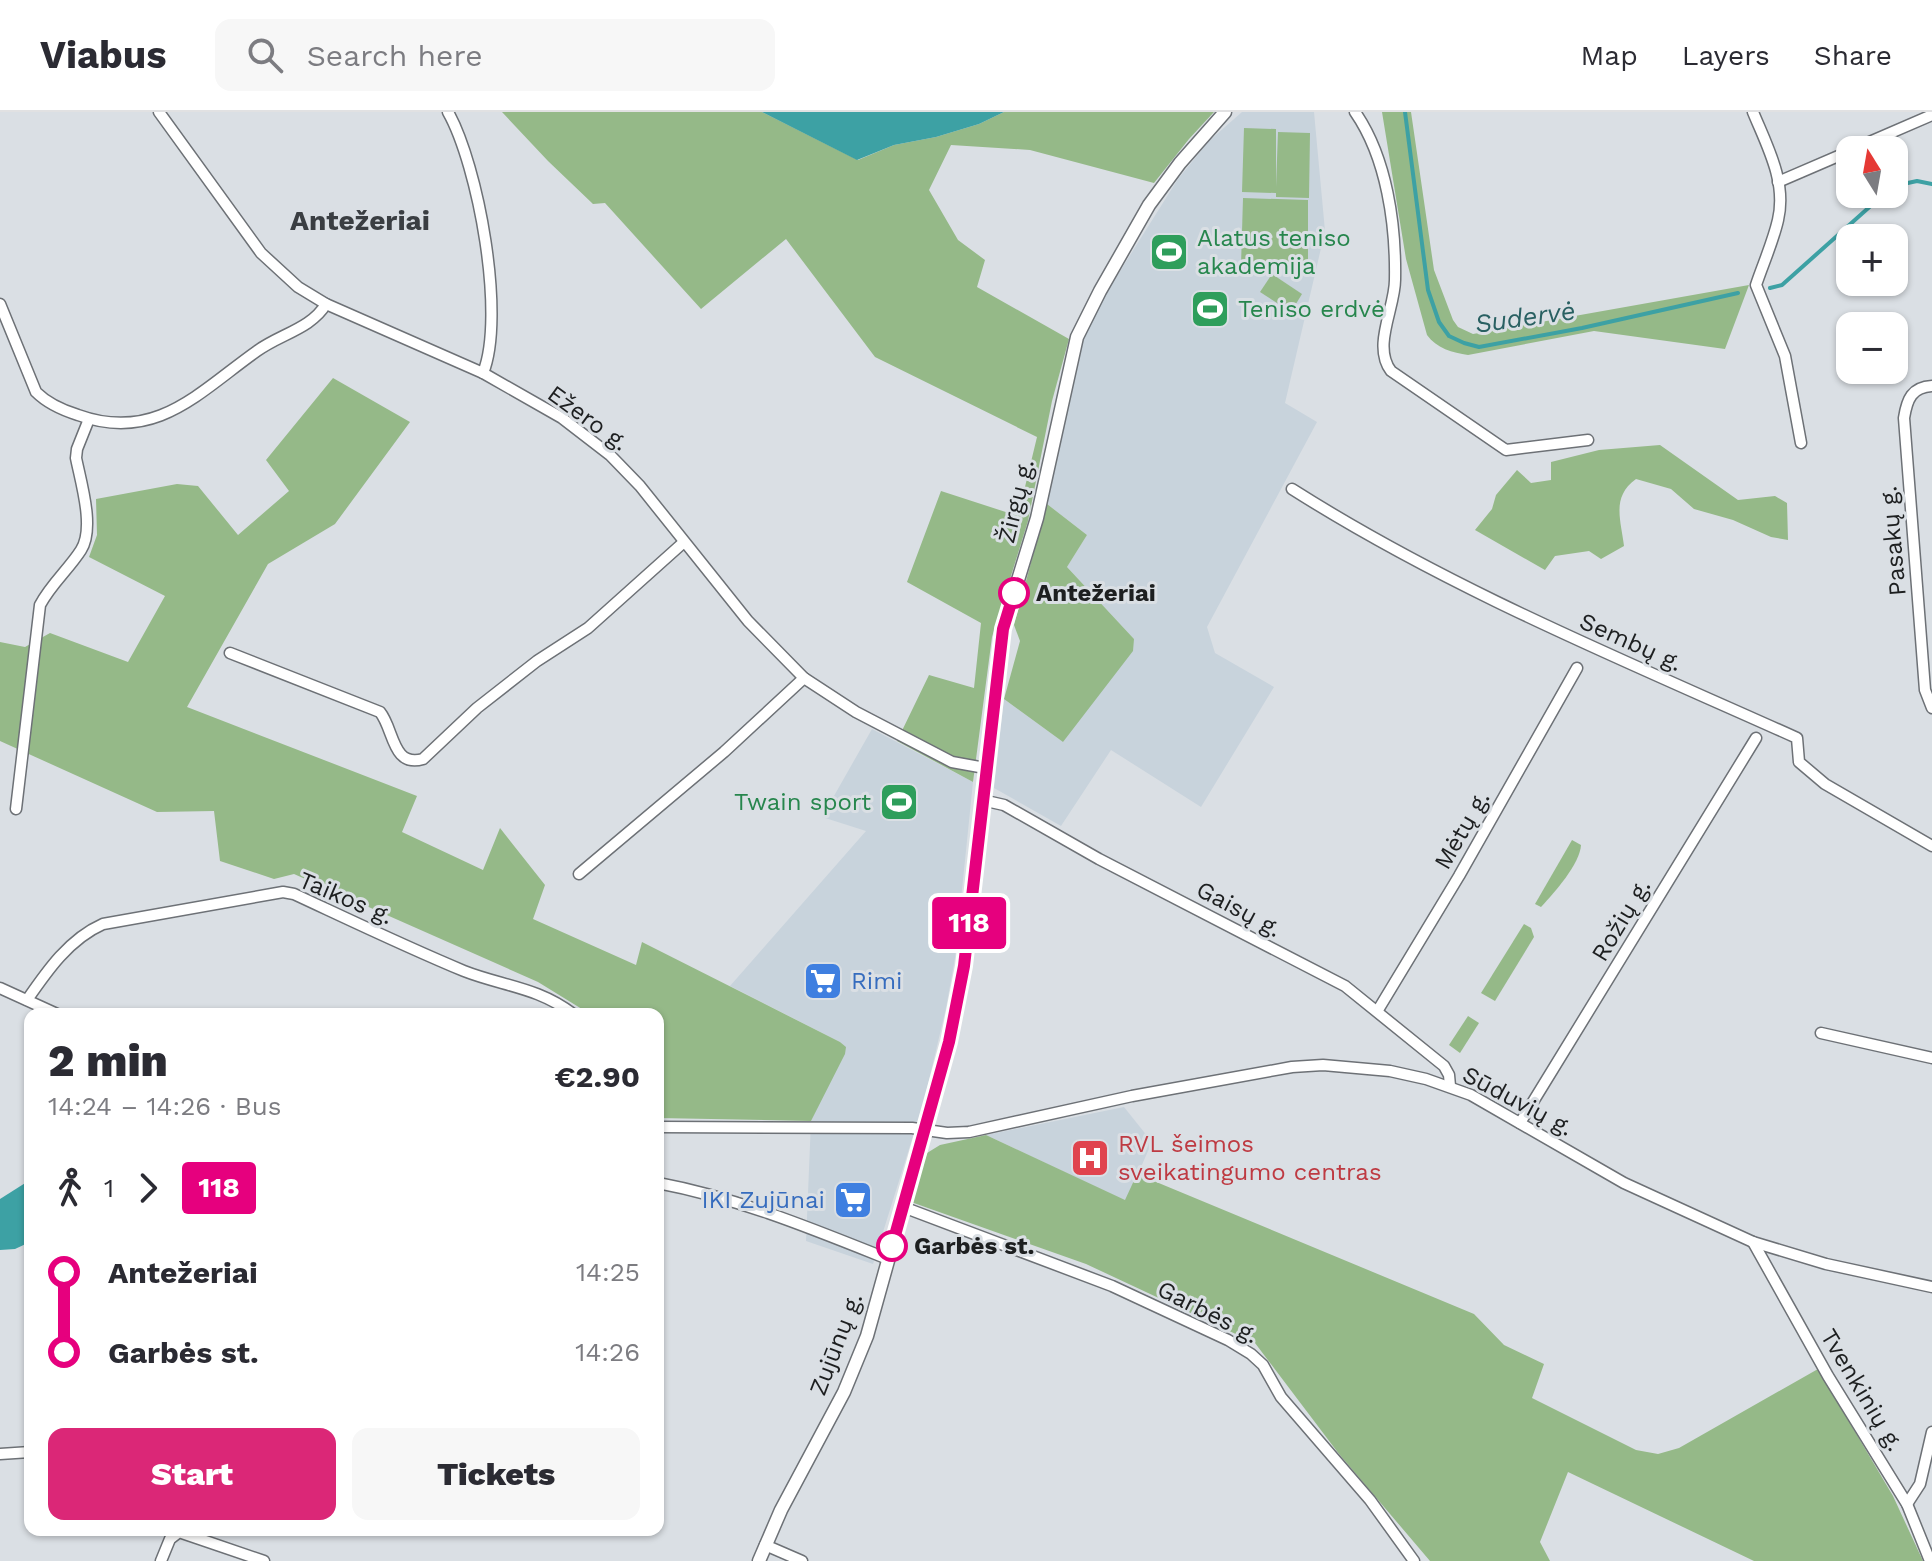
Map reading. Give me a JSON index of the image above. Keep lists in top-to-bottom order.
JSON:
{
  "streets": {
    "street": [
      "Ežero g.",
      "Žirgų g.",
      "Pasakų g.",
      "Sembų g.",
      "Mėtų g.",
      "Taikos g.",
      "Gaisų g.",
      "Rožių g.",
      "Sūduvių g.",
      "Garbės g.",
      "Zujūnų g.",
      "Tvenkinių g."
    ]
  },
  "crossings": [
    ["Ežero g.", "Žirgų g."],
    ["Žirgų g.", "Gaisų g."],
    ["Žirgų g.", "Sūduvių g."],
    ["Žirgų g.", "Zujūnų g."],
    ["Mėtų g.", "Gaisų g."],
    ["Gaisų g.", "Sūduvių g."],
    ["Rožių g.", "Sūduvių g."],
    ["Sūduvių g.", "Zujūnų g."],
    ["Sūduvių g.", "Tvenkinių g."],
    ["Garbės g.", "Zujūnų g."]
  ],
  "districts": ["Antežeriai"],
  "water": ["Sudervė"],
  "places": {
    "sports": ["Alatus teniso akademija", "Teniso erdvė", "Twain sport"],
    "other": ["Antežeriai", "Garbės st."],
    "supermarket": ["Rimi", "IKI Zujūnai"],
    "hospital": ["RVL šeimos sveikatingumo centras"]
  },
  "lines": ["bus line 118"],
  "north": "top",
  "page": {
    "header": "Viabus",
    "search": "Search here",
    "nav": ["Map", "Layers", "Share"],
    "on_map": "118",
    "map_buttons": ["+", "−"],
    "heading": ["2 min", "14:24 – 14:26 · Bus", "€2.90"],
    "legs": ["1", "118"],
    "list": [
      {
        "name": "Antežeriai",
        "value": "14:25"
      },
      {
        "name": "Garbės st.",
        "value": "14:26"
      }
    ],
    "buttons": ["Start", "Tickets"]
  }
}
